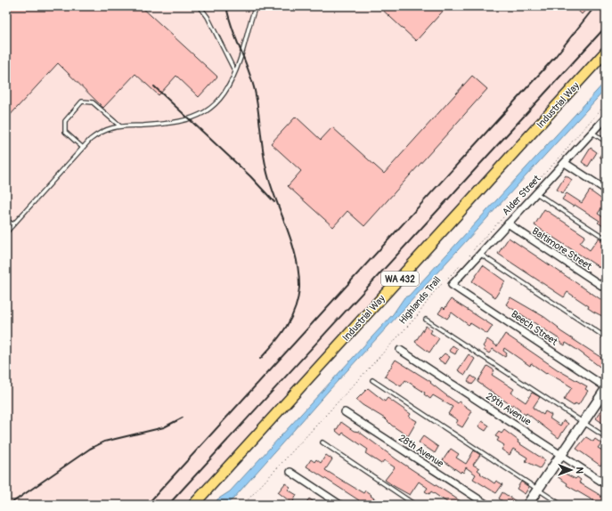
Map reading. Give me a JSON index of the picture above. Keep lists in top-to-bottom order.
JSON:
{
  "streets": {
    "main road": ["Industrial Way", "WA 432"],
    "street": [
      "Alder Street",
      "Baltimore Street",
      "Beech Street",
      "29th Avenue",
      "28th Avenue"
    ],
    "path": ["Highlands Trail"]
  },
  "crossings": [
    ["Alder Street", "Baltimore Street"],
    ["Alder Street", "Beech Street"]
  ],
  "north": "right"
}
